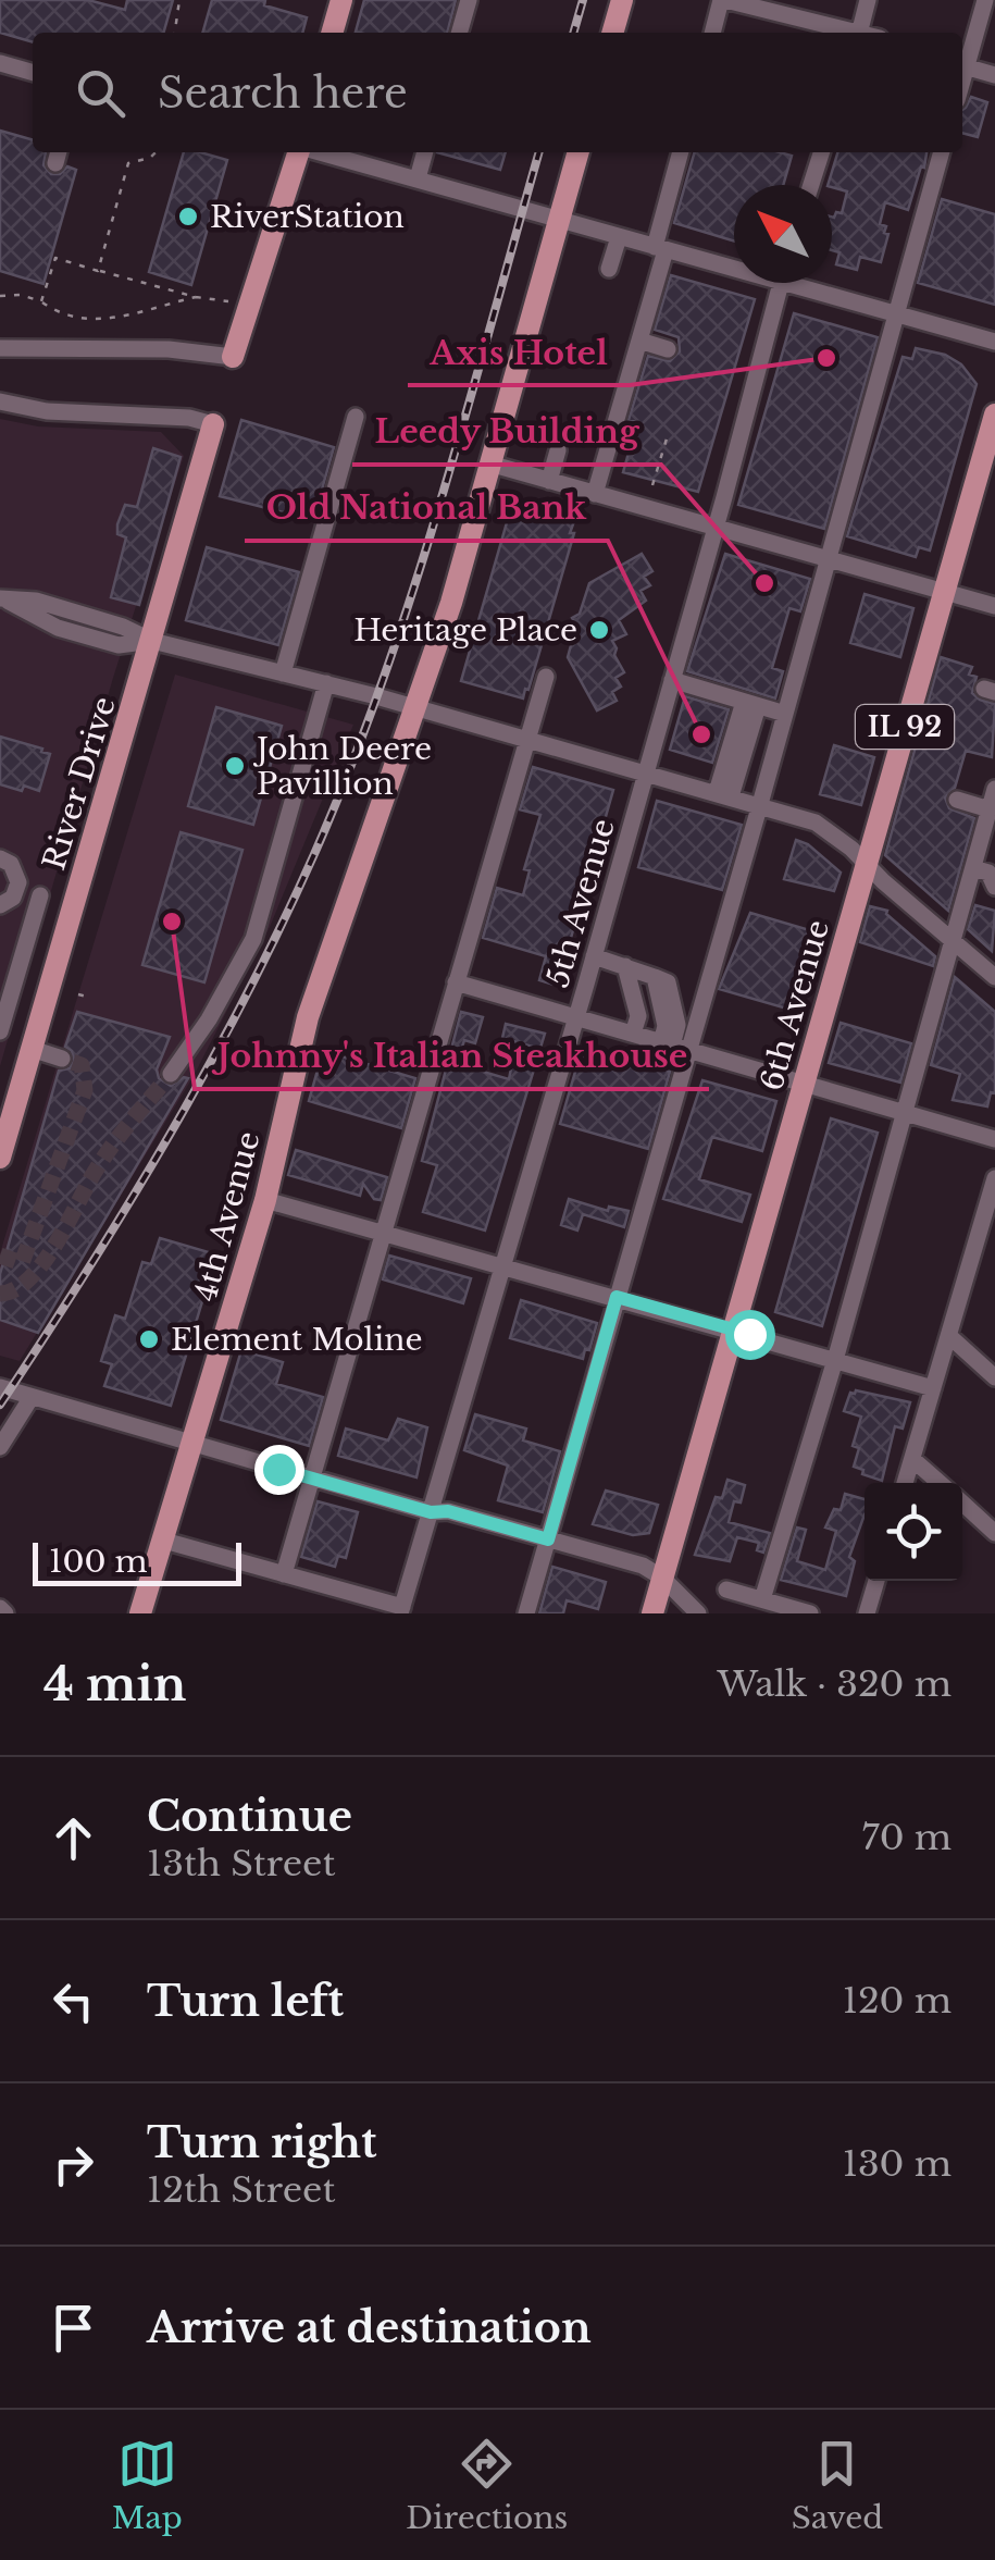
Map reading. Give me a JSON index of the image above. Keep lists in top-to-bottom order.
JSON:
{
  "streets": {
    "main road": [
      "IL 92",
      "River Drive",
      "6th Avenue",
      "4th Avenue"
    ],
    "street": ["5th Avenue"]
  },
  "places": [
    "RiverStation",
    "Axis Hotel",
    "Leedy Building",
    "Heritage Place",
    "Old National Bank",
    "John Deere Pavillion",
    "Johnny's Italian Steakhouse",
    "Element Moline"
  ],
  "scale_bar": "100 m",
  "north": "top left",
  "page": {
    "search": "Search here",
    "scale": "100 m",
    "heading": ["4 min", "Walk · 320 m"],
    "list": [
      ["Continue", "13th Street", "70 m"],
      ["Turn left", "120 m"],
      ["Turn right", "12th Street", "130 m"],
      "Arrive at destination"
    ],
    "nav": ["Map", "Directions", "Saved"]
  }
}
